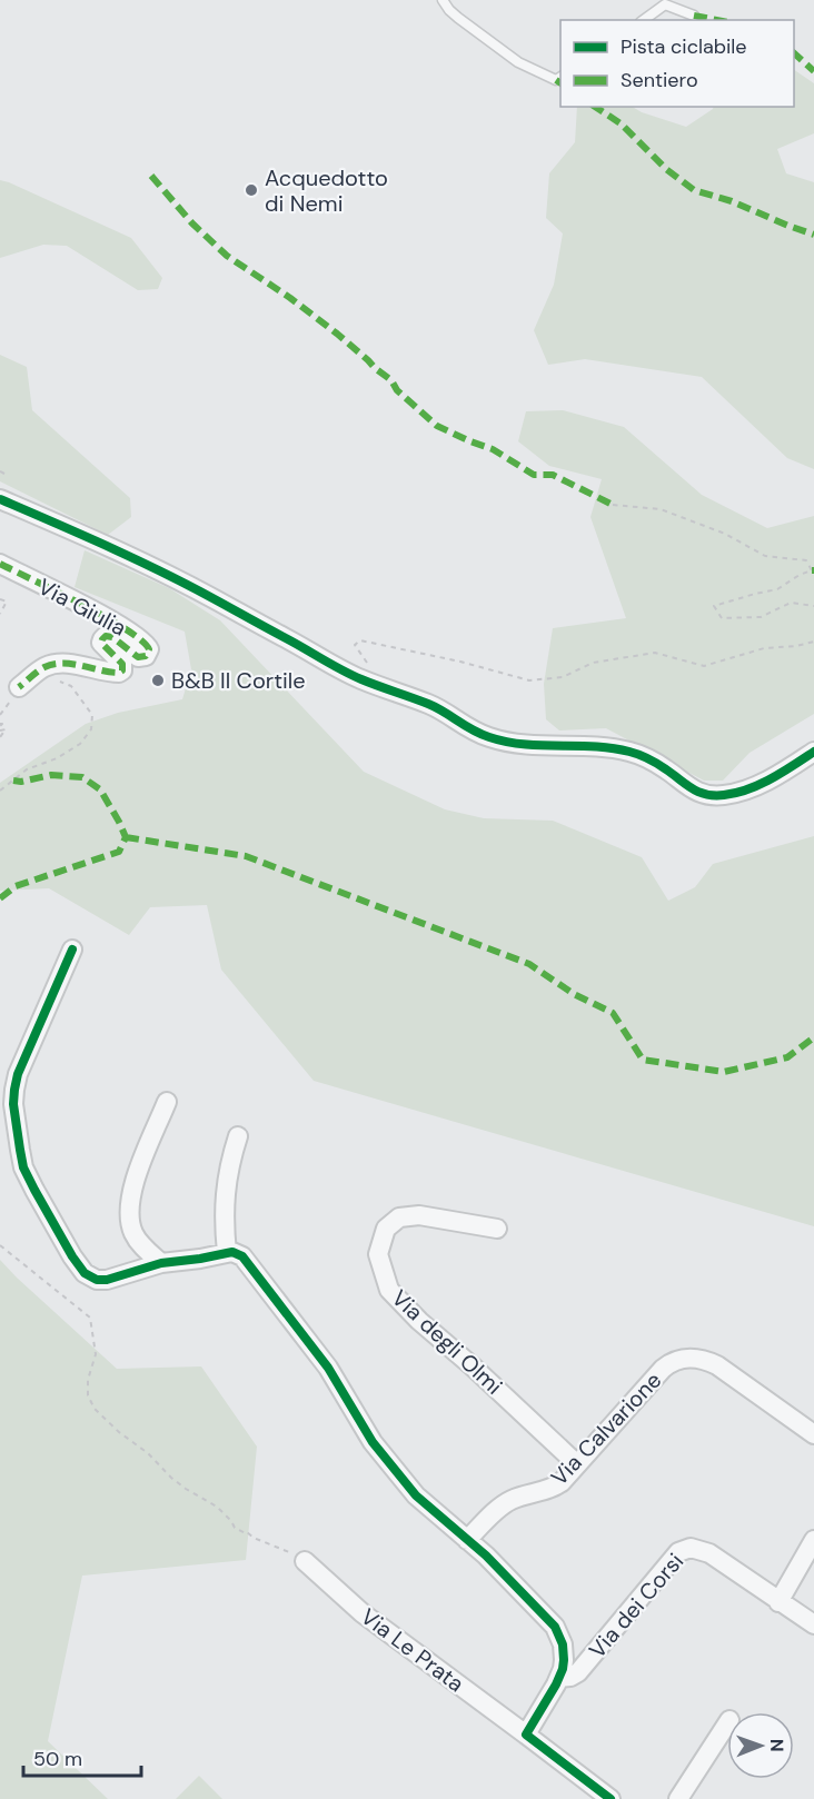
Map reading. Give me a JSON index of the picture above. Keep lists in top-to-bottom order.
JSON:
{
  "streets": {
    "street": [
      "Via Giulia",
      "Via degli Olmi",
      "Via Calvarione",
      "Via dei Corsi",
      "Via Le Prata"
    ]
  },
  "crossings": [
    ["Via degli Olmi", "Via Calvarione"]
  ],
  "places": ["Acquedotto di Nemi", "B&B Il Cortile"],
  "legend": ["Pista ciclabile", "Sentiero"],
  "scale_bar": "50 m",
  "north": "right"
}
